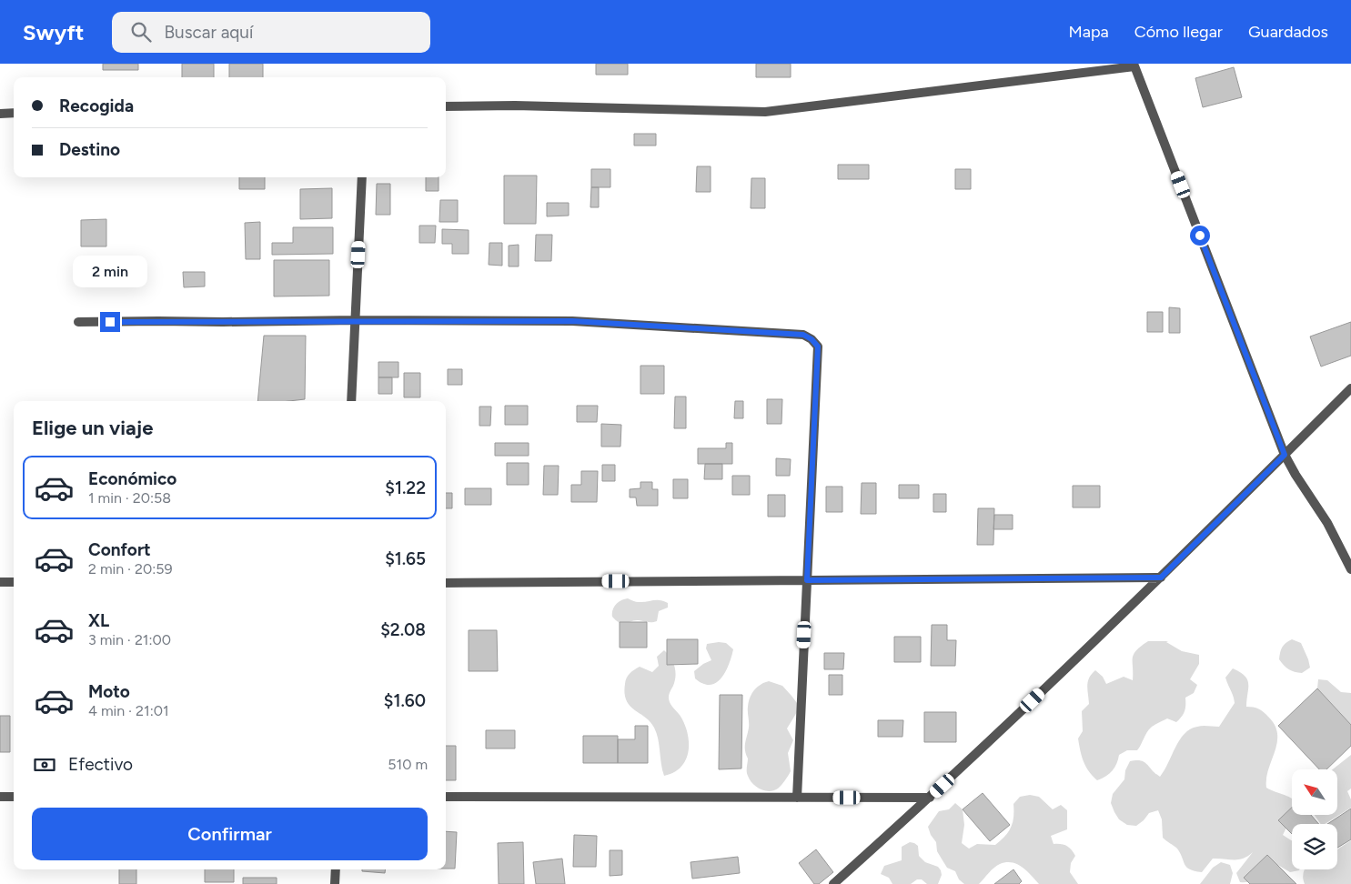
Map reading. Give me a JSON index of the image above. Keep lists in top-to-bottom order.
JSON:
{
  "north": "top left",
  "page": {
    "header": "Swyft",
    "search": "Buscar aquí",
    "nav": ["Mapa", "Cómo llegar", "Guardados"],
    "banner": ["Recogida", "Destino"],
    "bubble": "2 min",
    "heading": "Elige un viaje",
    "list": [
      {
        "name": "Económico",
        "note": "1 min · 20:58",
        "value": "$1.22"
      },
      {
        "name": "Confort",
        "note": "2 min · 20:59",
        "value": "$1.65"
      },
      {
        "name": "XL",
        "note": "3 min · 21:00",
        "value": "$2.08"
      },
      {
        "name": "Moto",
        "note": "4 min · 21:01",
        "value": "$1.60"
      }
    ],
    "pay": ["Efectivo", "510 m"],
    "buttons": "Confirmar"
  }
}
